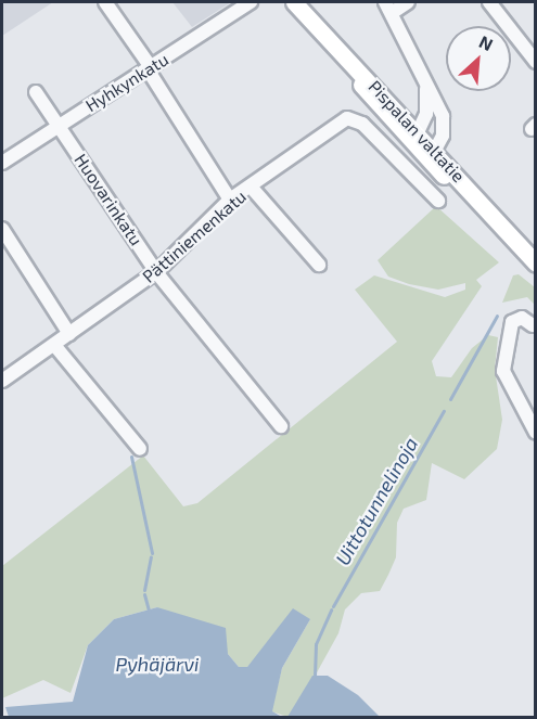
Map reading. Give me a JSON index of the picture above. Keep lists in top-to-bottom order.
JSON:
{
  "streets": {
    "main road": ["Pispalan valtatie"],
    "street": ["Hyhkynkatu", "Huovarinkatu", "Pättiniemenkatu"]
  },
  "crossings": [
    ["Hyhkynkatu", "Huovarinkatu"],
    ["Huovarinkatu", "Pättiniemenkatu"]
  ],
  "water": ["Uittotunnelinoja", "Pyhäjärvi"],
  "north": "top right"
}
